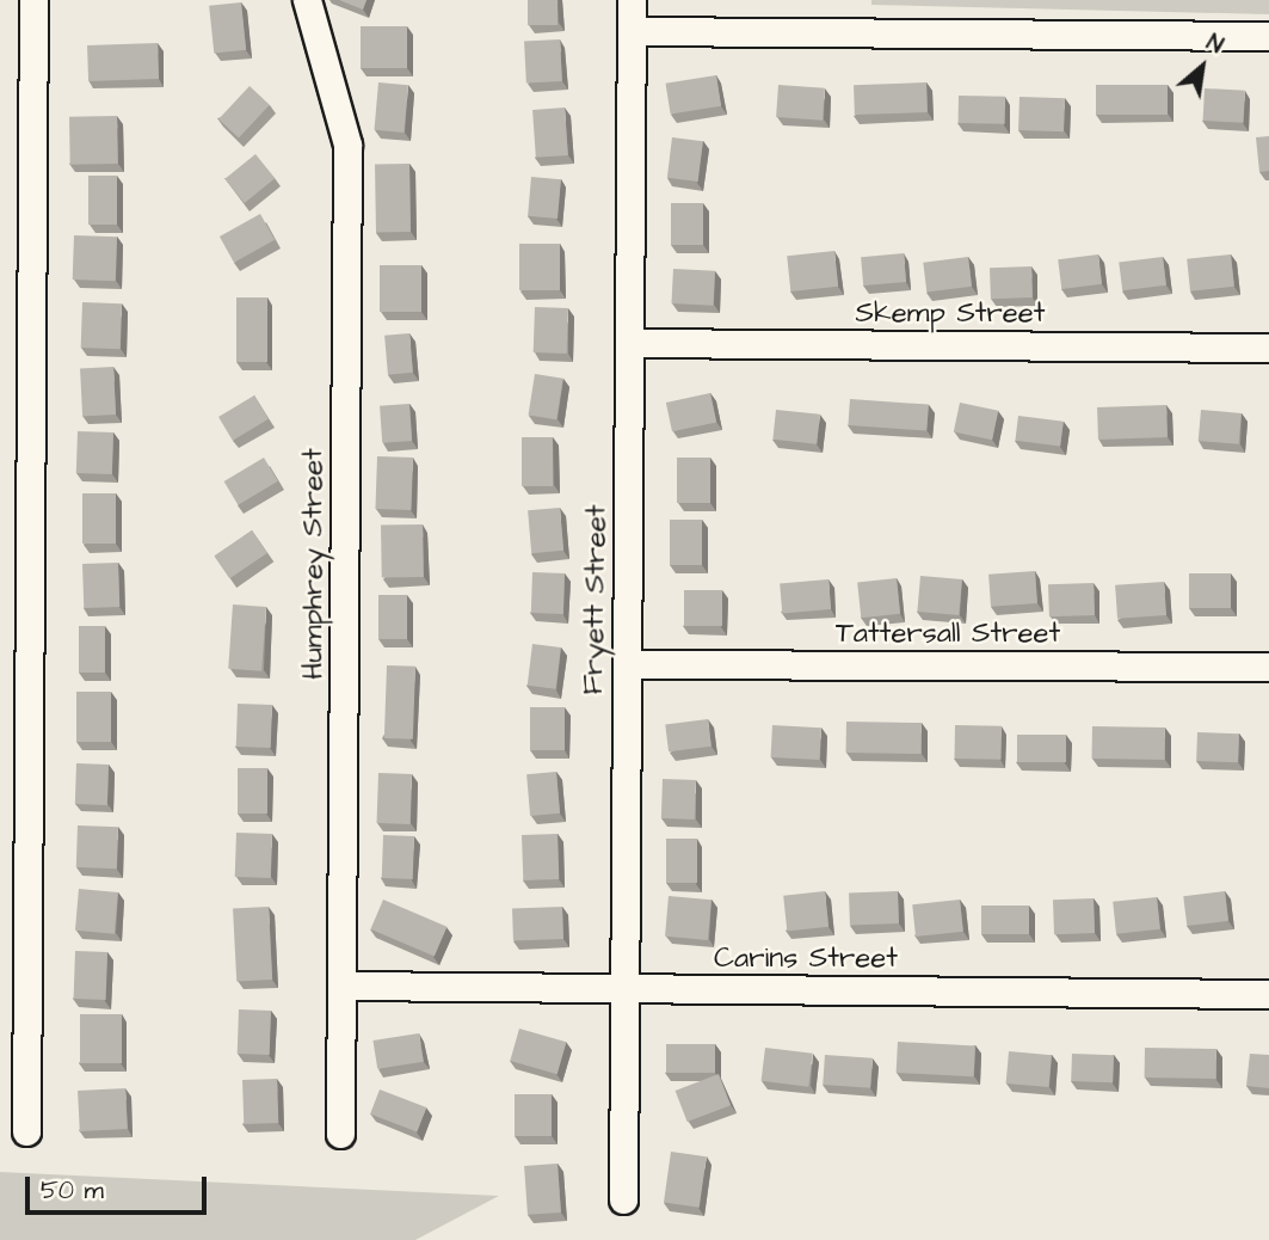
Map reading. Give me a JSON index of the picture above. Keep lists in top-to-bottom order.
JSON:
{
  "streets": {
    "street": [
      "Skemp Street",
      "Humphrey Street",
      "Fryett Street",
      "Tattersall Street",
      "Carins Street"
    ]
  },
  "crossings": [
    ["Skemp Street", "Fryett Street"],
    ["Humphrey Street", "Carins Street"],
    ["Fryett Street", "Tattersall Street"],
    ["Fryett Street", "Carins Street"]
  ],
  "scale_bar": "50 m",
  "north": "top right"
}
